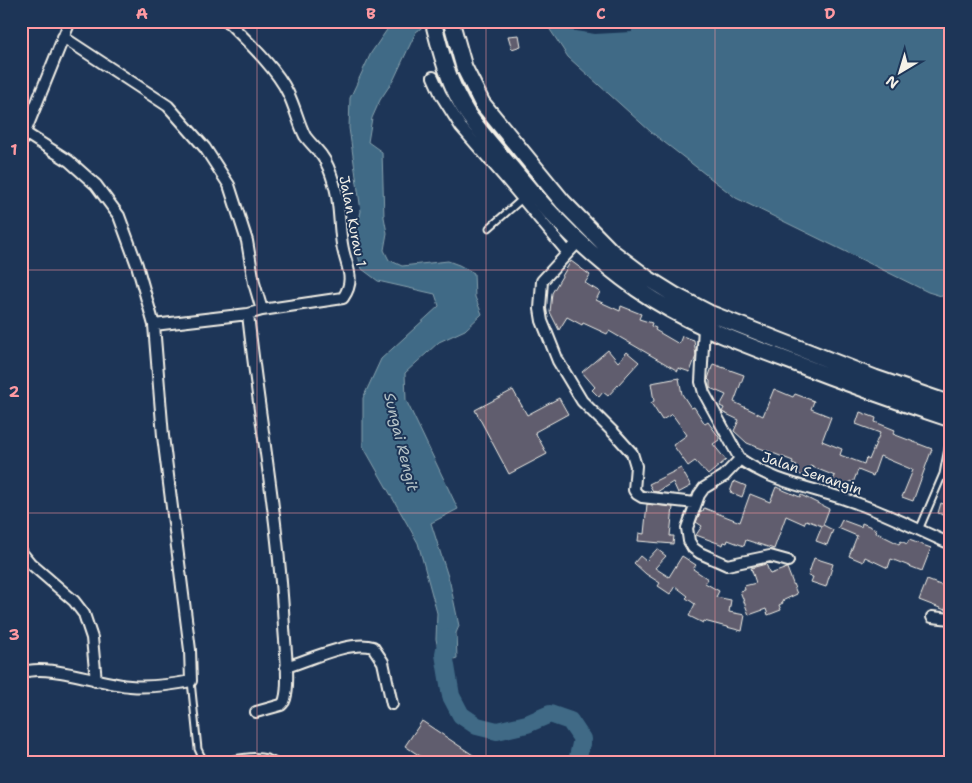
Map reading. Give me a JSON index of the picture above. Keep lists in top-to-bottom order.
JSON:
{
  "streets": {
    "street": ["Jalan Kurau 1", "Jalan Senangin"]
  },
  "water": ["Sungai Rengit"],
  "north": "bottom left",
  "grid": {
    "columns": [
      "A",
      "B",
      "C",
      "D"
    ],
    "rows": ["1", "2", "3"]
  }
}
